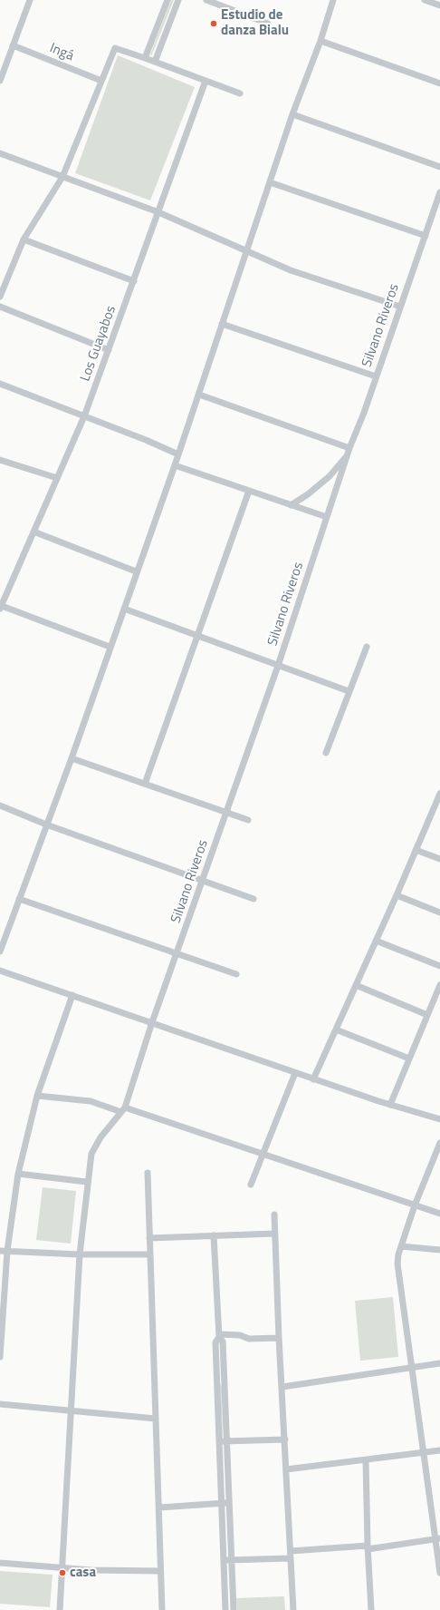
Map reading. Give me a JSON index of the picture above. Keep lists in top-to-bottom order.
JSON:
{
  "streets": {
    "street": ["Ingá", "Silvano Riveros", "Los Guayabos"]
  },
  "places": ["Estudio de danza Bialu", "casa"]
}
